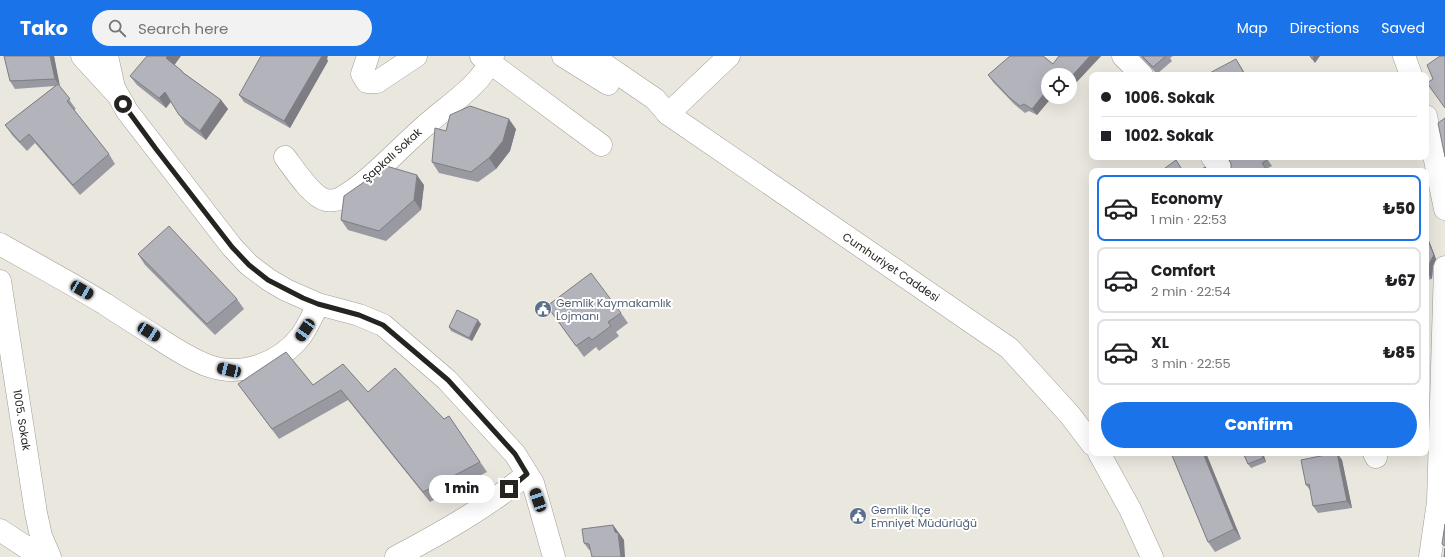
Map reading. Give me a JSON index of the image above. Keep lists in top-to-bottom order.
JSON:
{
  "streets": {
    "street": ["Şapkalı Sokak", "Cumhuriyet Caddesi", "1005. Sokak"]
  },
  "places": {
    "public building": ["Gemlik Kaymakamlık Lojmanı", "Gemlik İlçe Emniyet Müdürlüğü"]
  },
  "page": {
    "header": "Tako",
    "search": "Search here",
    "nav": ["Map", "Directions", "Saved"],
    "banner": ["1006. Sokak", "1002. Sokak"],
    "list": [
      {
        "name": "Economy",
        "note": "1 min · 22:53",
        "value": "₺50"
      },
      {
        "name": "Comfort",
        "note": "2 min · 22:54",
        "value": "₺67"
      },
      {
        "name": "XL",
        "note": "3 min · 22:55",
        "value": "₺85"
      }
    ],
    "buttons": "Confirm",
    "bubble": "1 min"
  }
}
